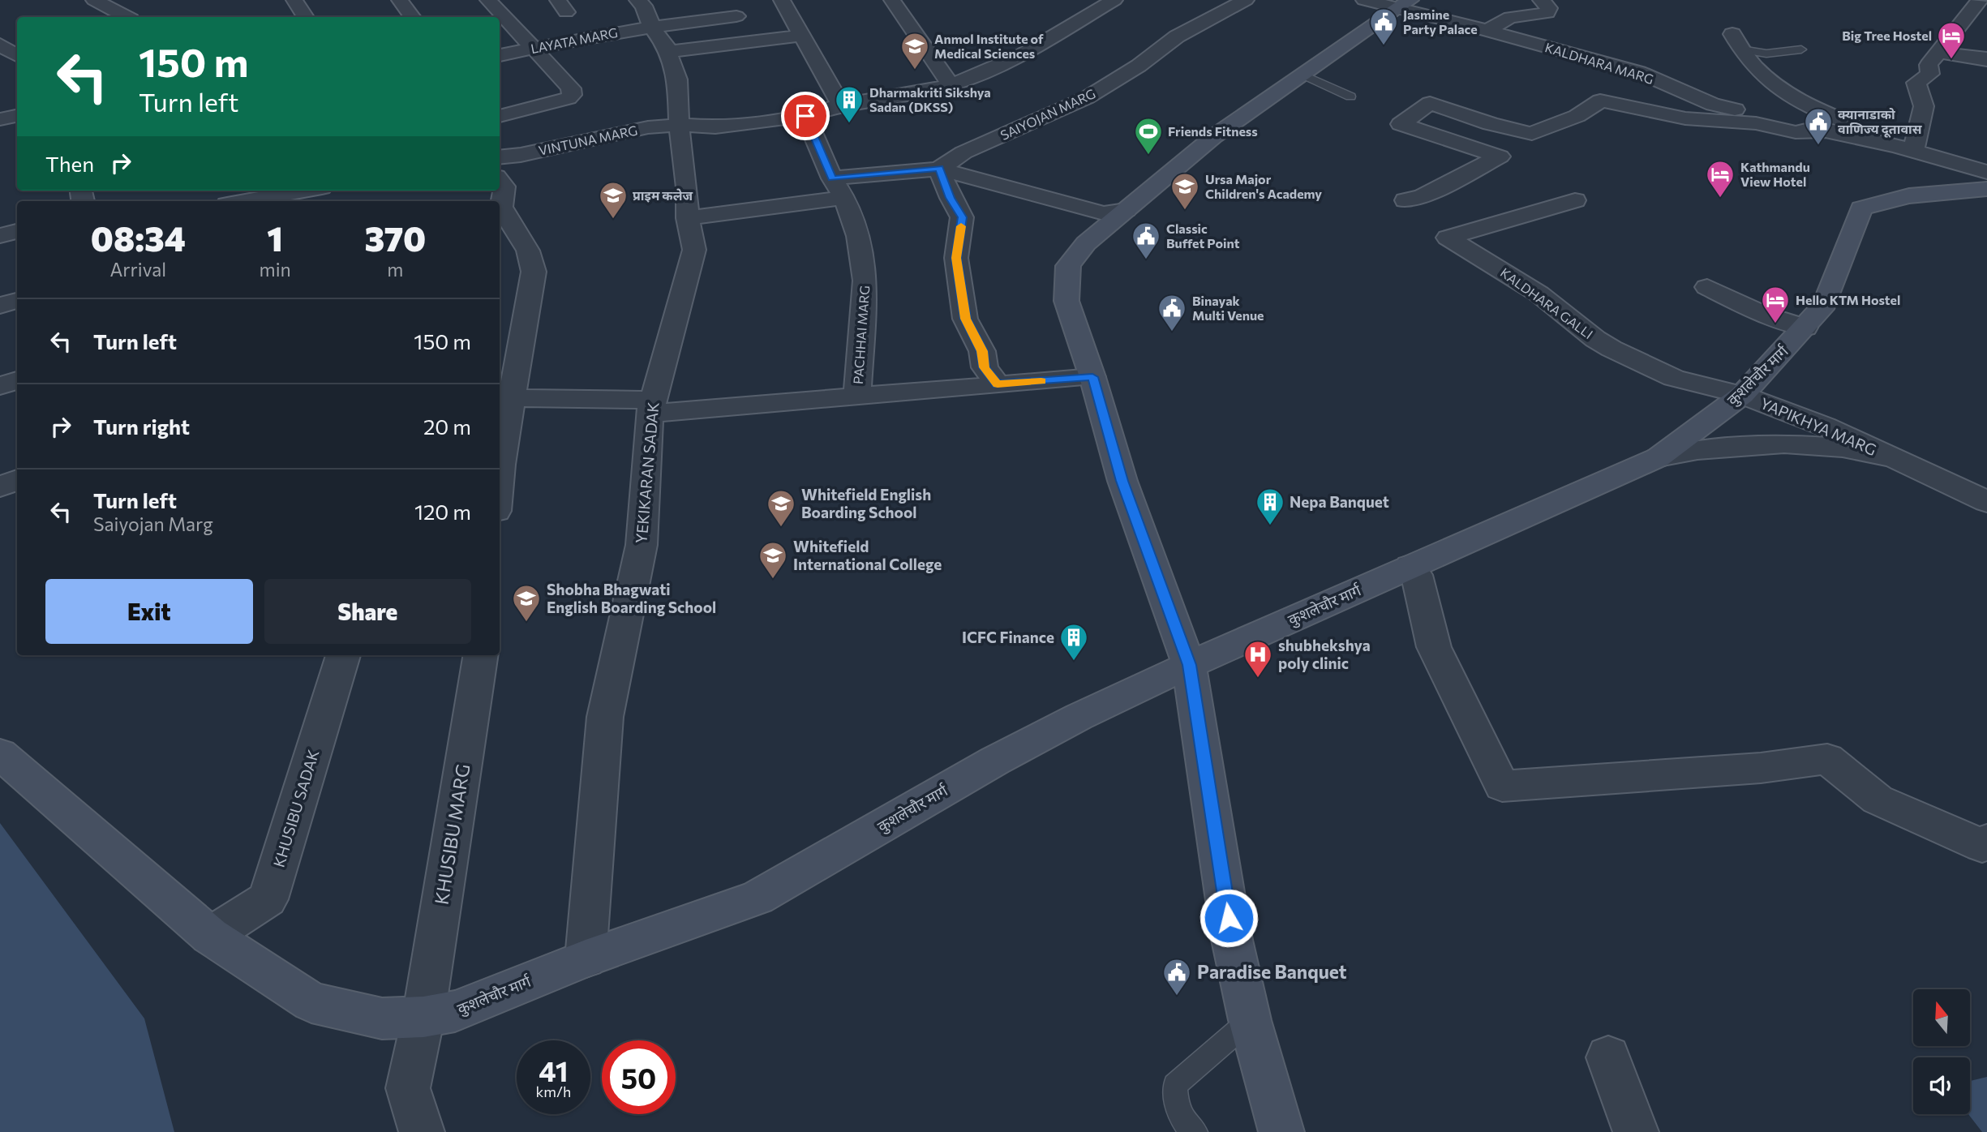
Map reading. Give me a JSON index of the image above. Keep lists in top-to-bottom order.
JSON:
{
  "streets": {
    "main road": ["कुशलेचौर मार्ग"],
    "street": [
      "LAYATA MARG",
      "KALDHARA MARG",
      "SAIYOJAN MARG",
      "VINTUNA MARG",
      "KALDHARA GALLI",
      "PACHHAI MARG",
      "YAPIKHYA MARG",
      "YEKIKARAN SADAK",
      "KHUSIBU SADAK",
      "KHUSIBU MARG"
    ]
  },
  "crossings": [
    ["LAYATA MARG", "YEKIKARAN SADAK"],
    ["KALDHARA MARG", "कुशलेचौर मार्ग"],
    ["SAIYOJAN MARG", "PACHHAI MARG"],
    ["SAIYOJAN MARG", "YEKIKARAN SADAK"],
    ["VINTUNA MARG", "PACHHAI MARG"],
    ["VINTUNA MARG", "YEKIKARAN SADAK"],
    ["KALDHARA GALLI", "कुशलेचौर मार्ग"],
    ["KALDHARA GALLI", "YAPIKHYA MARG"],
    ["कुशलेचौर मार्ग", "YAPIKHYA MARG"],
    ["कुशलेचौर मार्ग", "YEKIKARAN SADAK"],
    ["कुशलेचौर मार्ग", "KHUSIBU SADAK"],
    ["कुशलेचौर मार्ग", "KHUSIBU MARG"]
  ],
  "places": {
    "public building": [
      "Jasmine Party Palace",
      "क्यानाडाको वाणिज्य दूतावास",
      "Classic Buffet Point",
      "Binayak Multi Venue",
      "Paradise Banquet"
    ],
    "hotel": ["Big Tree Hostel", "Kathmandu View Hotel", "Hello KTM Hostel"],
    "school or university": [
      "Anmol Institute of Medical Sciences",
      "Ursa Major Children's Academy",
      "प्राइम कलेज",
      "Whitefield English Boarding School",
      "Whitefield International College",
      "Shobha Bhagwati English Boarding School"
    ],
    "building": ["Dharmakriti Sikshya Sadan (DKSS)", "Nepa Banquet", "ICFC Finance"],
    "sports": ["Friends Fitness"],
    "hospital": ["shubhekshya poly clinic"]
  },
  "north": "top",
  "page": {
    "turn": ["150 m", "Turn left"],
    "then": "Then",
    "eta": [
      "08:34",
      "Arrival",
      "1",
      "min",
      "370",
      "m"
    ],
    "list": [
      {
        "name": "Turn left",
        "value": "150 m"
      },
      {
        "name": "Turn right",
        "value": "20 m"
      },
      {
        "name": "Turn left",
        "note": "Saiyojan Marg",
        "value": "120 m"
      }
    ],
    "buttons": ["Exit", "Share"],
    "speed": "41 km/h",
    "limit": "50"
  }
}
